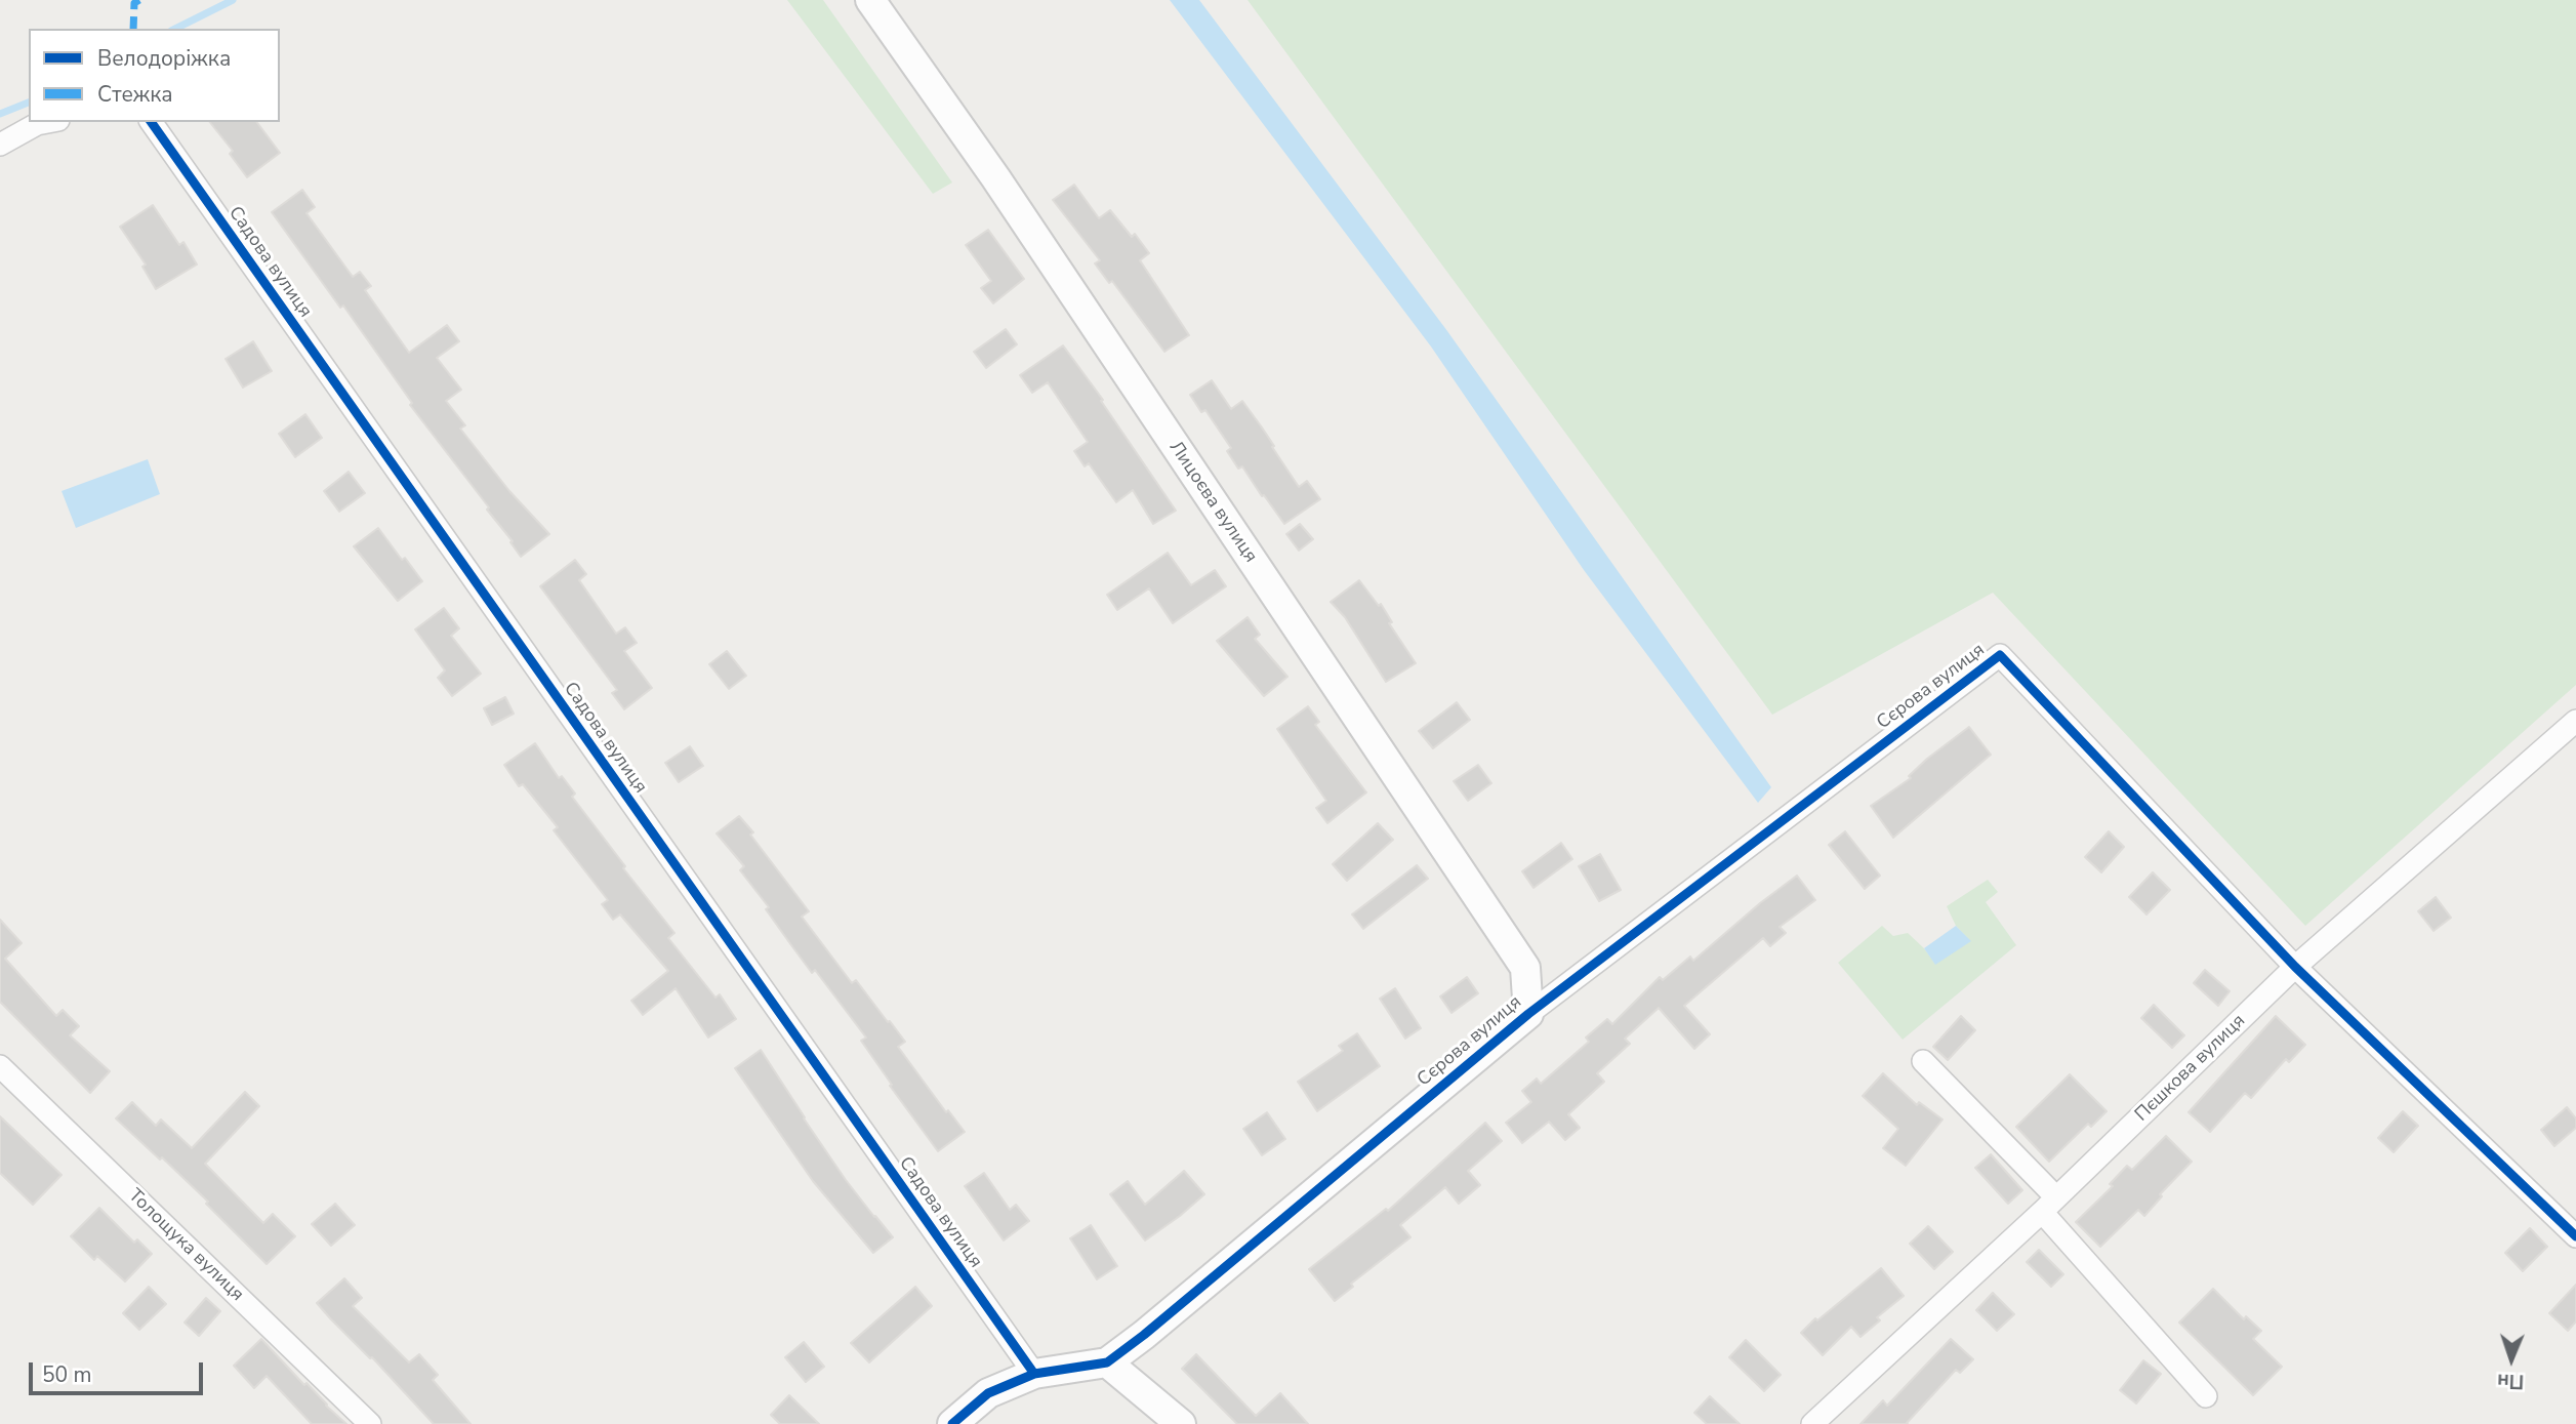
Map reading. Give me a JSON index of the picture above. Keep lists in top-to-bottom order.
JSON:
{
  "streets": {
    "street": [
      "Садова вулиця",
      "Лицоєва вулиця",
      "Сєрова вулиця",
      "Пєшкова вулиця",
      "Толощука вулиця"
    ]
  },
  "crossings": [
    ["Садова вулиця", "Сєрова вулиця"],
    ["Лицоєва вулиця", "Сєрова вулиця"],
    ["Сєрова вулиця", "Пєшкова вулиця"]
  ],
  "legend": ["Велодоріжка", "Стежка"],
  "scale_bar": "50 m",
  "north": "bottom"
}
